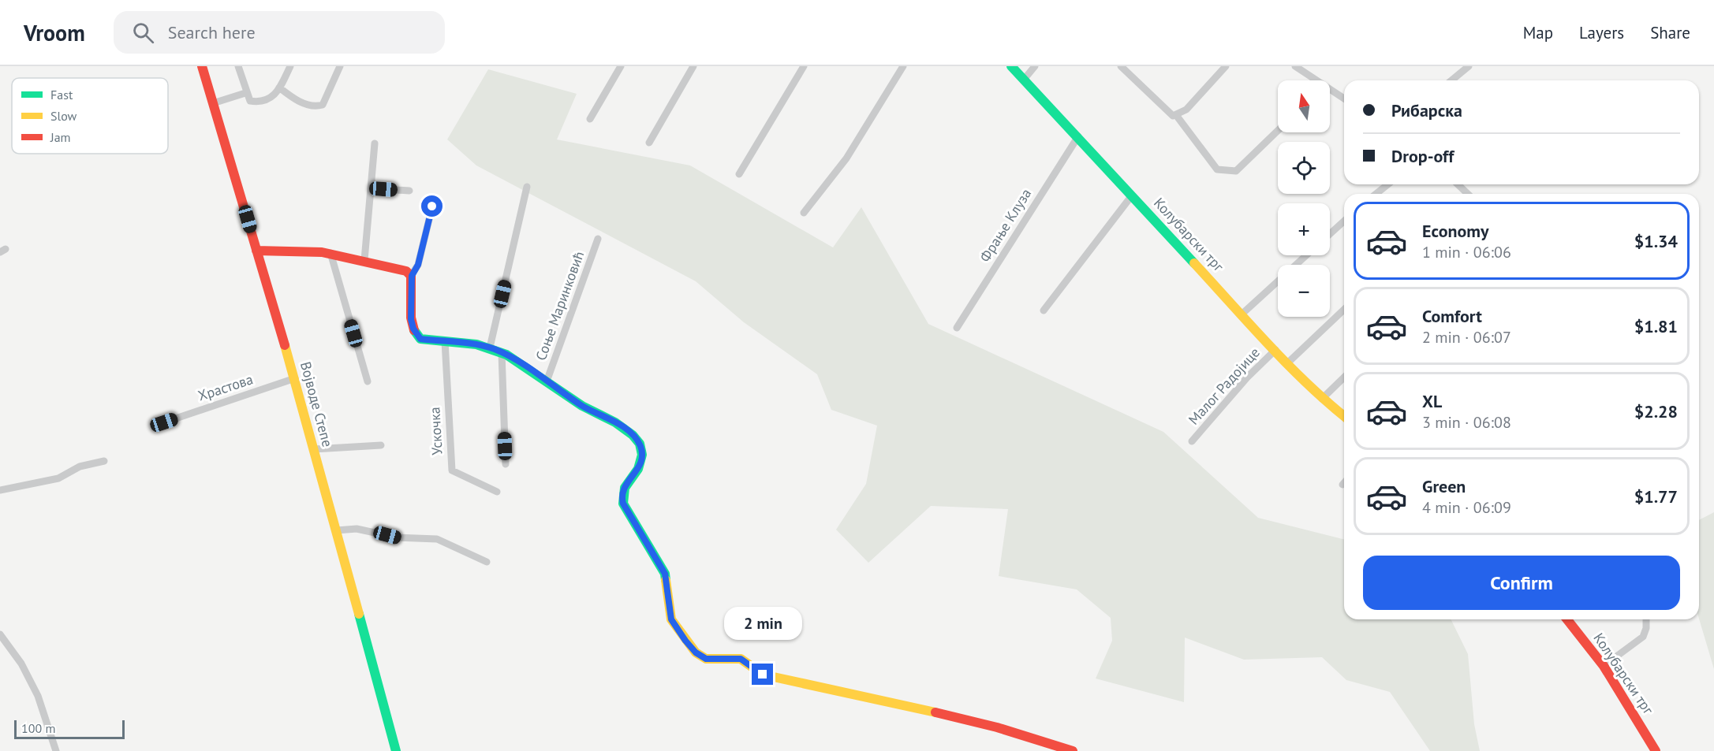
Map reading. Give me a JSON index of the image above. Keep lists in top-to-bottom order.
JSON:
{
  "streets": {
    "street": [
      "Фрање Клуза",
      "Колубарски трг",
      "Соње Маринковић",
      "Малог Радојице",
      "Храстова",
      "Војводе Степе",
      "Ускочка"
    ]
  },
  "crossings": [
    ["Фрање Клуза", "Колубарски трг"],
    ["Колубарски трг", "Малог Радојице"],
    ["Храстова", "Војводе Степе"]
  ],
  "legend": ["Fast", "Slow", "Jam"],
  "scale_bar": "100 m",
  "north": "top",
  "page": {
    "header": "Vroom",
    "search": "Search here",
    "nav": ["Map", "Layers", "Share"],
    "map_buttons": ["+", "−"],
    "banner": ["Рибарска", "Drop-off"],
    "list": [
      {
        "name": "Economy",
        "note": "1 min · 06:06",
        "value": "$1.34"
      },
      {
        "name": "Comfort",
        "note": "2 min · 06:07",
        "value": "$1.81"
      },
      {
        "name": "XL",
        "note": "3 min · 06:08",
        "value": "$2.28"
      },
      {
        "name": "Green",
        "note": "4 min · 06:09",
        "value": "$1.77"
      }
    ],
    "buttons": "Confirm",
    "bubble": "2 min",
    "scale": "100 m"
  }
}
